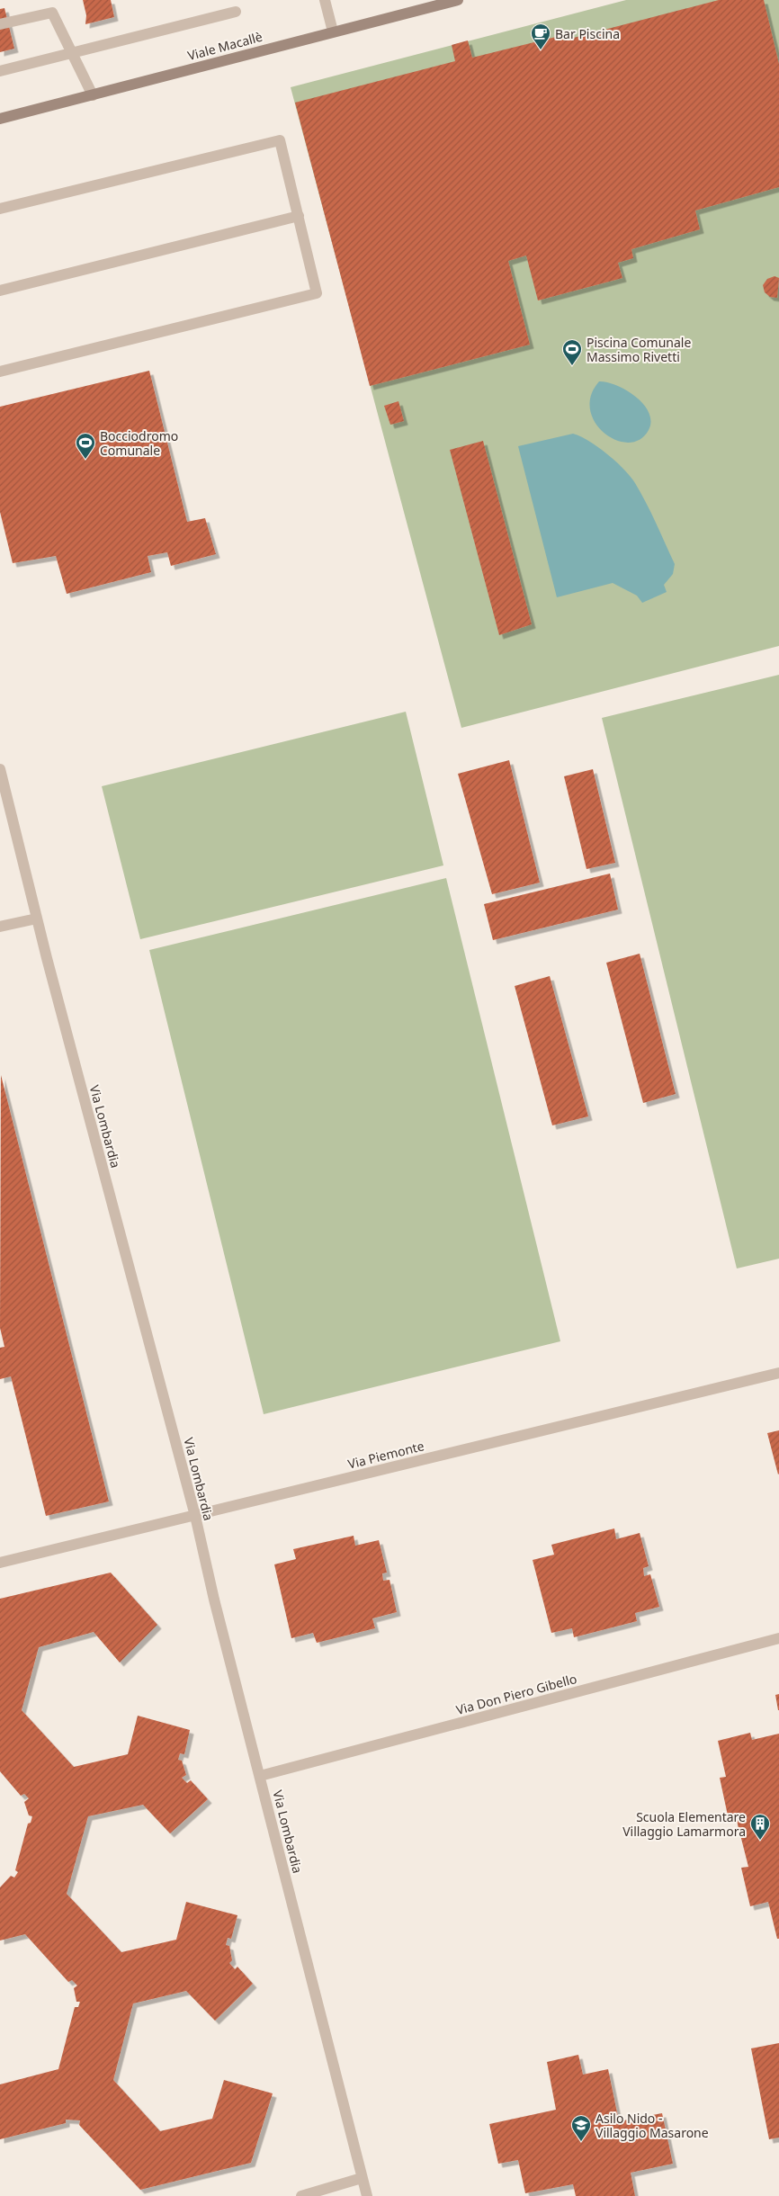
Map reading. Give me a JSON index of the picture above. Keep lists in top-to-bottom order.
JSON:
{
  "streets": {
    "street": [
      "Viale Macallè",
      "Via Lombardia",
      "Via Piemonte",
      "Via Don Piero Gibello"
    ]
  },
  "crossings": [
    ["Via Lombardia", "Via Piemonte"],
    ["Via Lombardia", "Via Don Piero Gibello"]
  ],
  "places": {
    "cafe": ["Bar Piscina"],
    "sports": ["Piscina Comunale Massimo Rivetti", "Bocciodromo Comunale"],
    "building": ["Scuola Elementare Villaggio Lamarmora"],
    "school or university": ["Asilo Nido - Villaggio Masarone"]
  }
}
